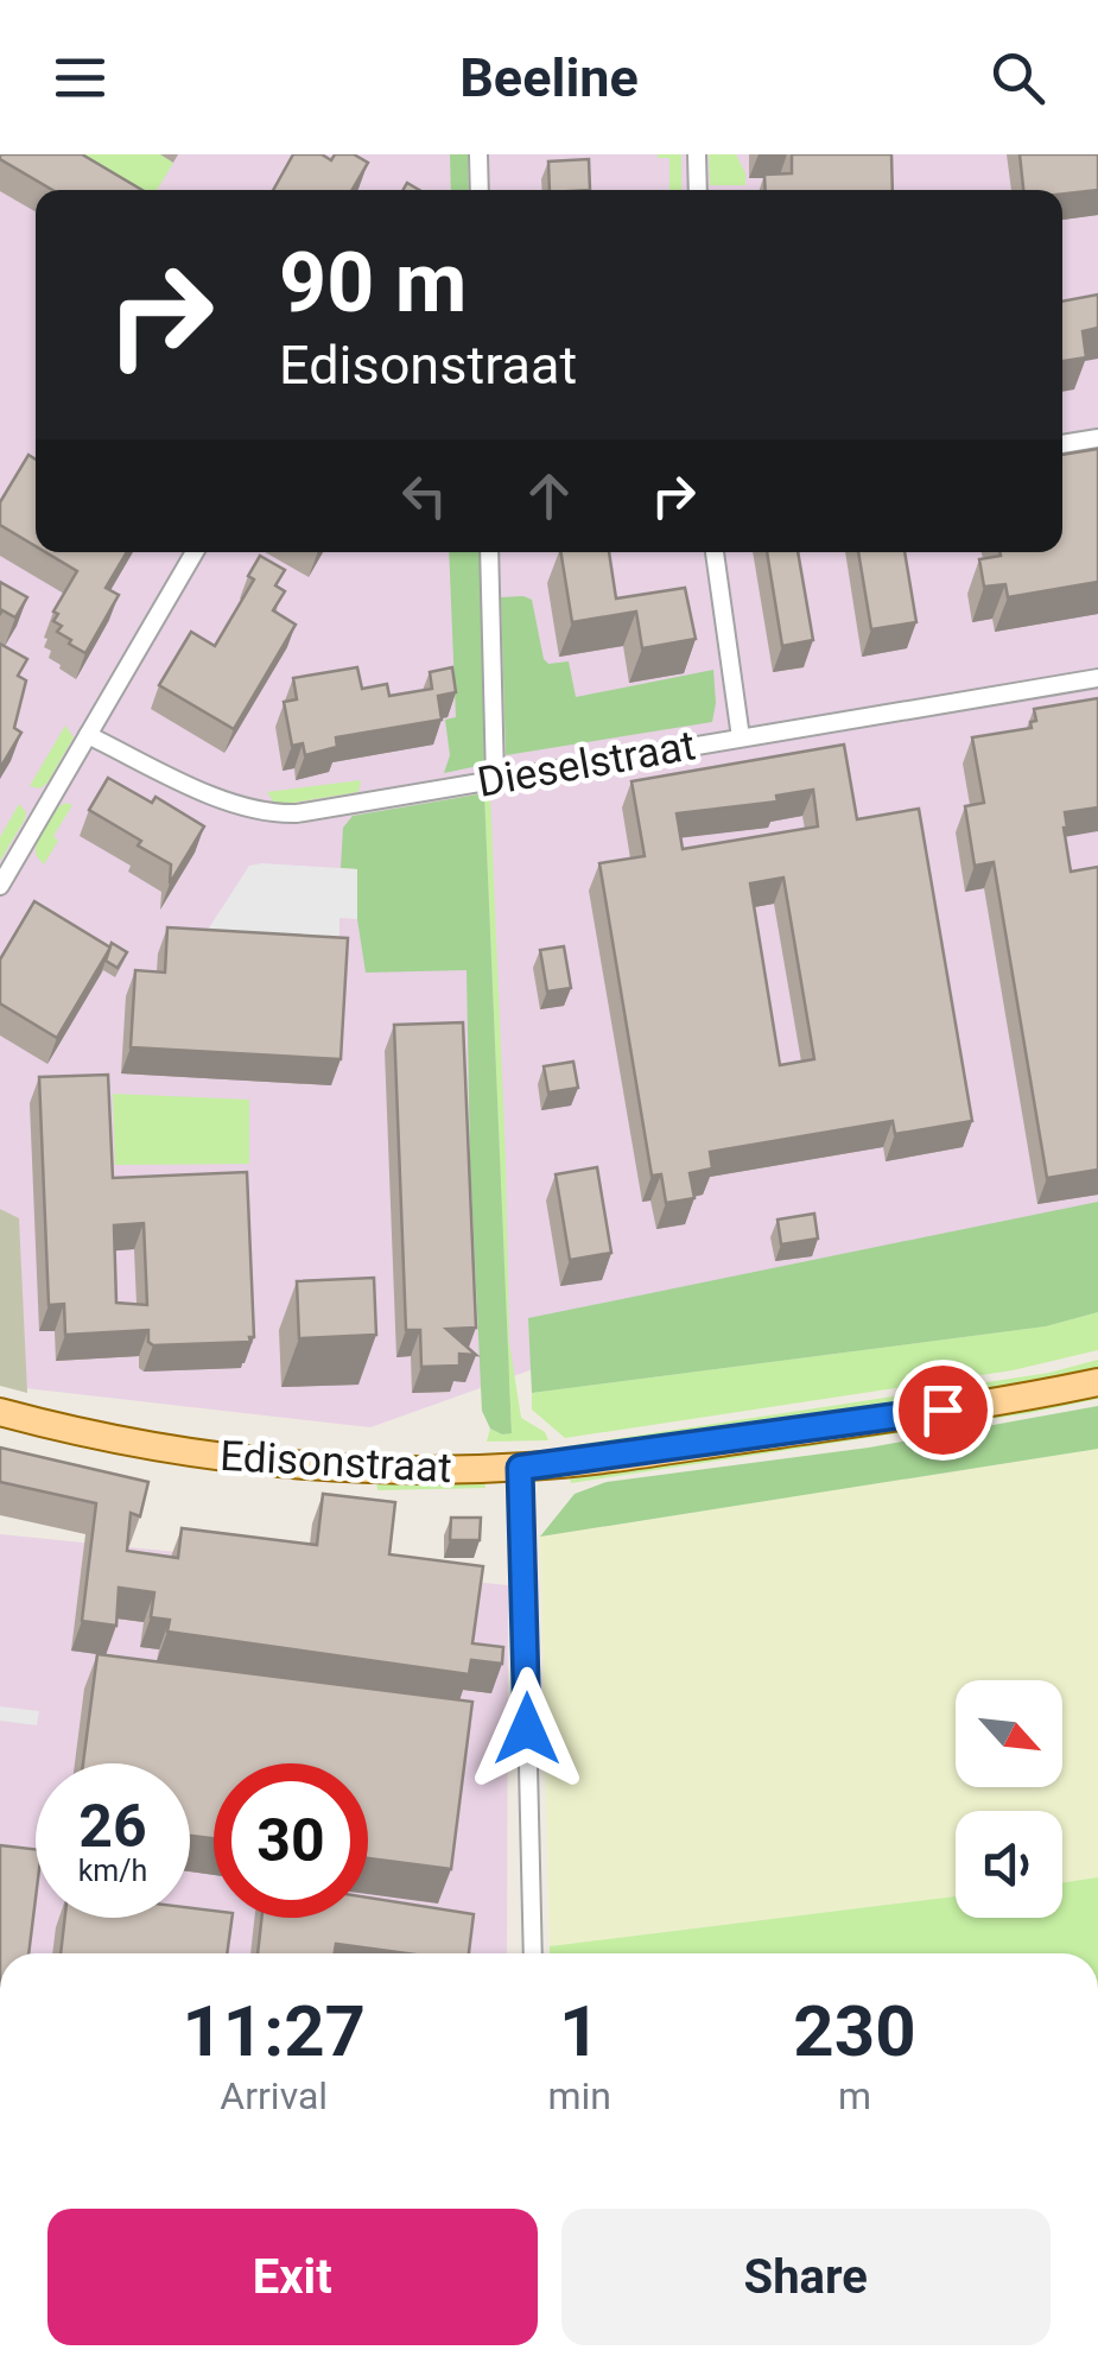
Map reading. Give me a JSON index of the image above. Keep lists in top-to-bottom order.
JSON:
{
  "streets": {
    "main road": ["Edisonstraat"],
    "street": ["Dieselstraat"]
  },
  "north": "bottom right",
  "page": {
    "header": "Beeline",
    "turn": ["90 m", "Edisonstraat"],
    "speed": "26 km/h",
    "limit": "30",
    "eta": [
      "11:27",
      "Arrival",
      "1",
      "min",
      "230",
      "m"
    ],
    "buttons": ["Exit", "Share"]
  }
}
